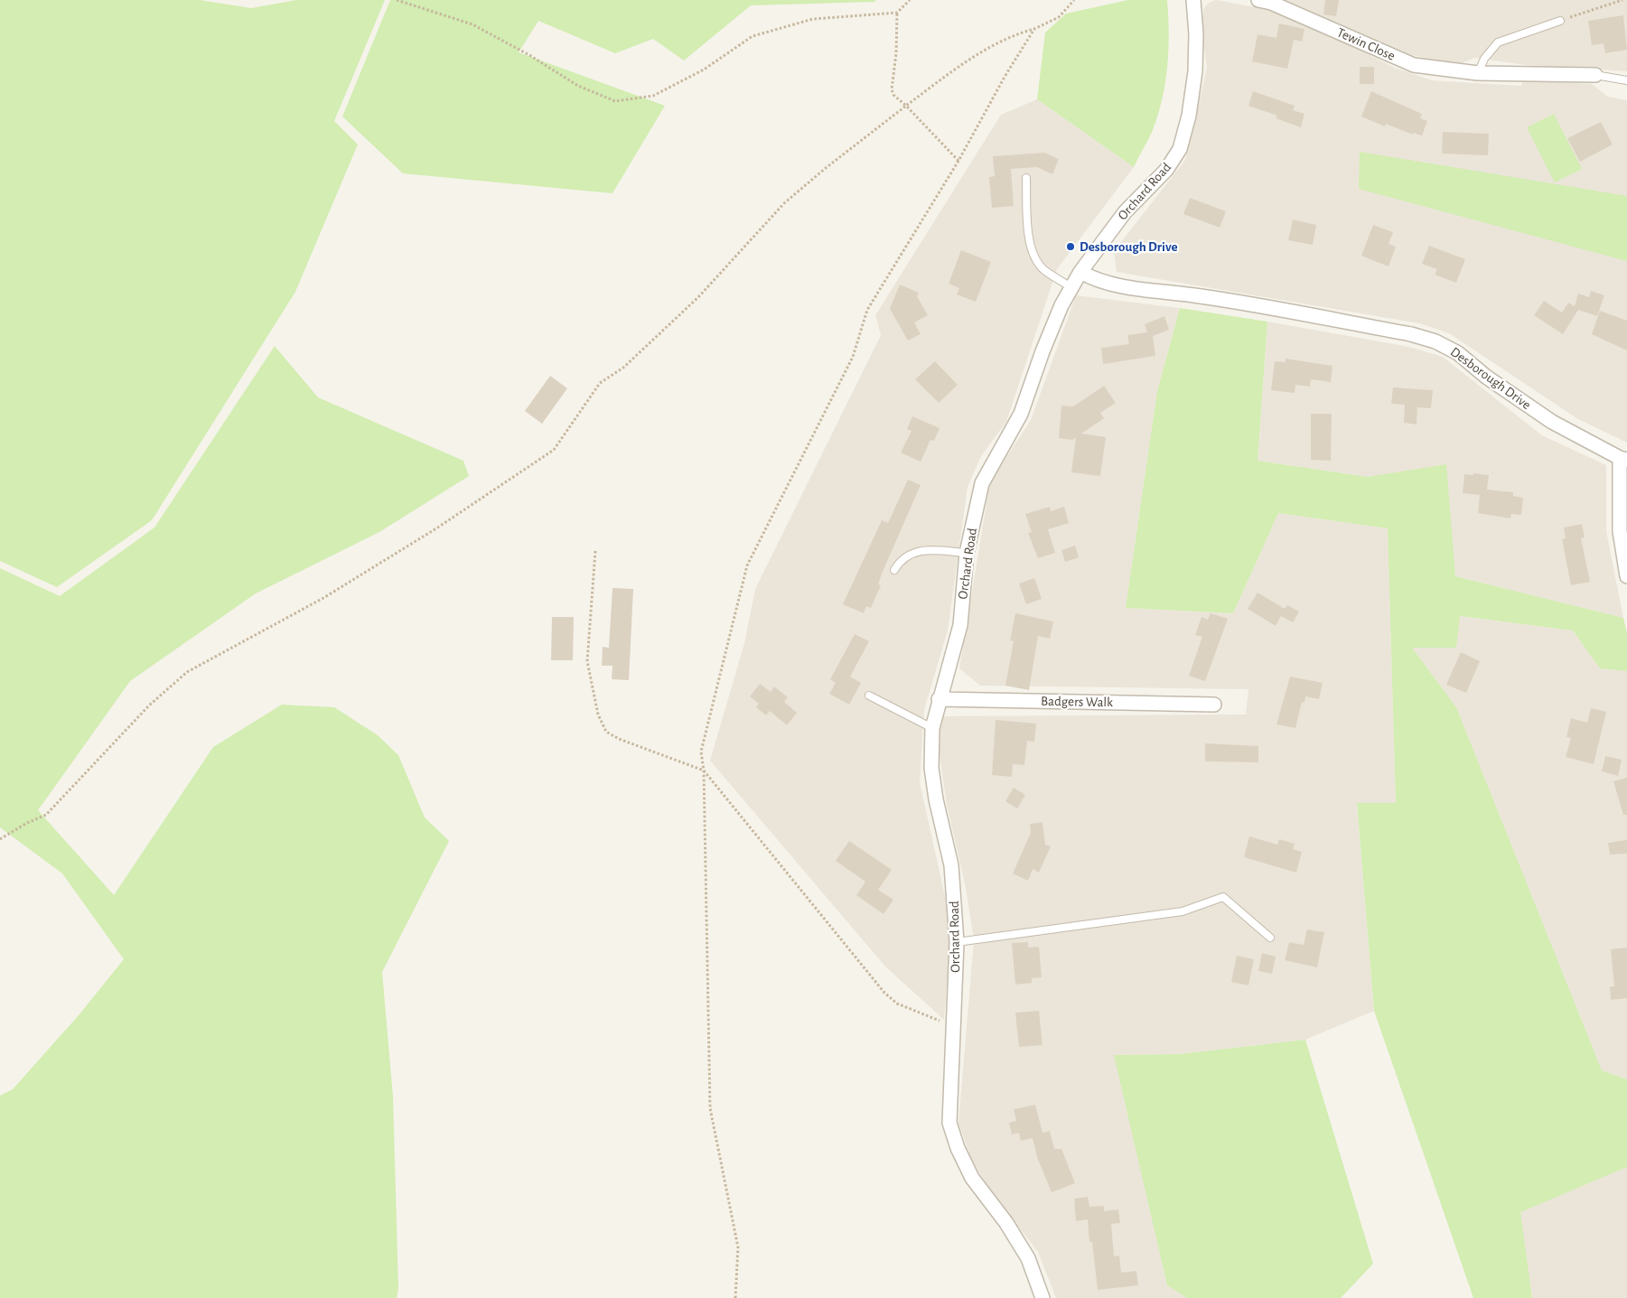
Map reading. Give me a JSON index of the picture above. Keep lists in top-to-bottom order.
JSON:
{
  "streets": {
    "street": [
      "Tewin Close",
      "Orchard Road",
      "Desborough Drive",
      "Badgers Walk"
    ]
  },
  "crossings": [
    ["Orchard Road", "Desborough Drive"],
    ["Orchard Road", "Badgers Walk"]
  ],
  "places": ["Desborough Drive"]
}
